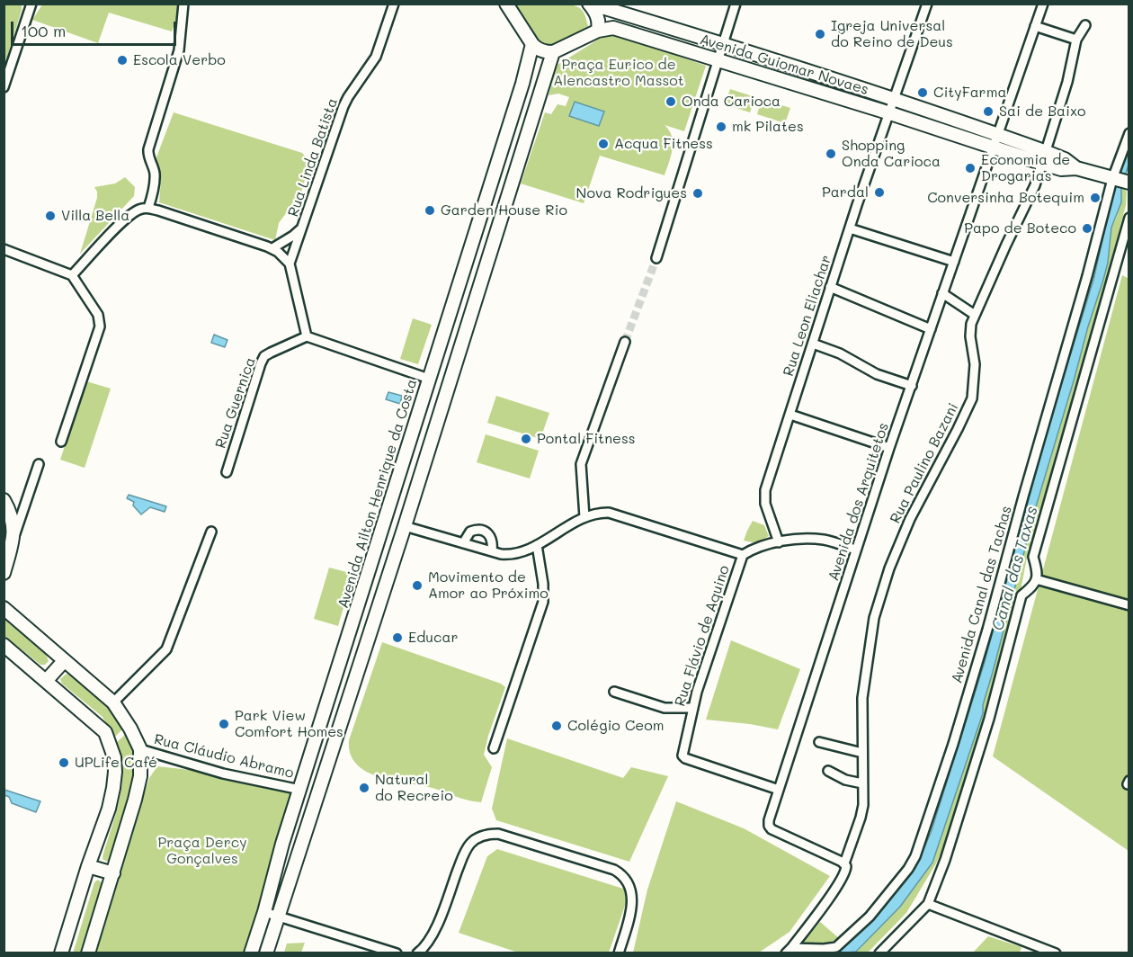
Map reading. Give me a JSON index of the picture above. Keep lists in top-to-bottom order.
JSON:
{
  "streets": {
    "street": [
      "Avenida Guiomar Novaes",
      "Rua Linda Batista",
      "Rua Leon Eliachar",
      "Rua Guernica",
      "Rua Paulino Bazani",
      "Avenida Ailton Henrique da Costa",
      "Avenida dos Arquitetos",
      "Avenida Canal das Tachas",
      "Rua Flávio de Aquino",
      "Rua Cláudio Abramo"
    ]
  },
  "crossings": [
    ["Avenida Guiomar Novaes", "Rua Leon Eliachar"],
    ["Avenida Guiomar Novaes", "Rua Paulino Bazani"],
    ["Avenida Guiomar Novaes", "Avenida dos Arquitetos"],
    ["Avenida Guiomar Novaes", "Avenida Canal das Tachas"],
    ["Rua Paulino Bazani", "Avenida dos Arquitetos"],
    ["Avenida Ailton Henrique da Costa", "Rua Cláudio Abramo"],
    ["Avenida dos Arquitetos", "Rua Flávio de Aquino"]
  ],
  "water": ["Canal das Taxas"],
  "parks": ["Praça Eurico de Alencastro Massot", "Praça Dercy Gonçalves"],
  "places": [
    "Igreja Universal do Reino de Deus",
    "Escola Verbo",
    "CityFarma",
    "Onda Carioca",
    "Sai de Baixo",
    "mk Pilates",
    "Acqua Fitness",
    "Shopping Onda Carioca",
    "Economia de Drogarias",
    "Pardal",
    "Nova Rodrigues",
    "Conversinha Botequim",
    "Garden House Rio",
    "Villa Bella",
    "Papo de Boteco",
    "Pontal Fitness",
    "Movimento de Amor ao Próximo",
    "Educar",
    "Park View Comfort Homes",
    "Colégio Ceom",
    "UPLife Café",
    "Natural do Recreio"
  ],
  "scale_bar": "100 m"
}
